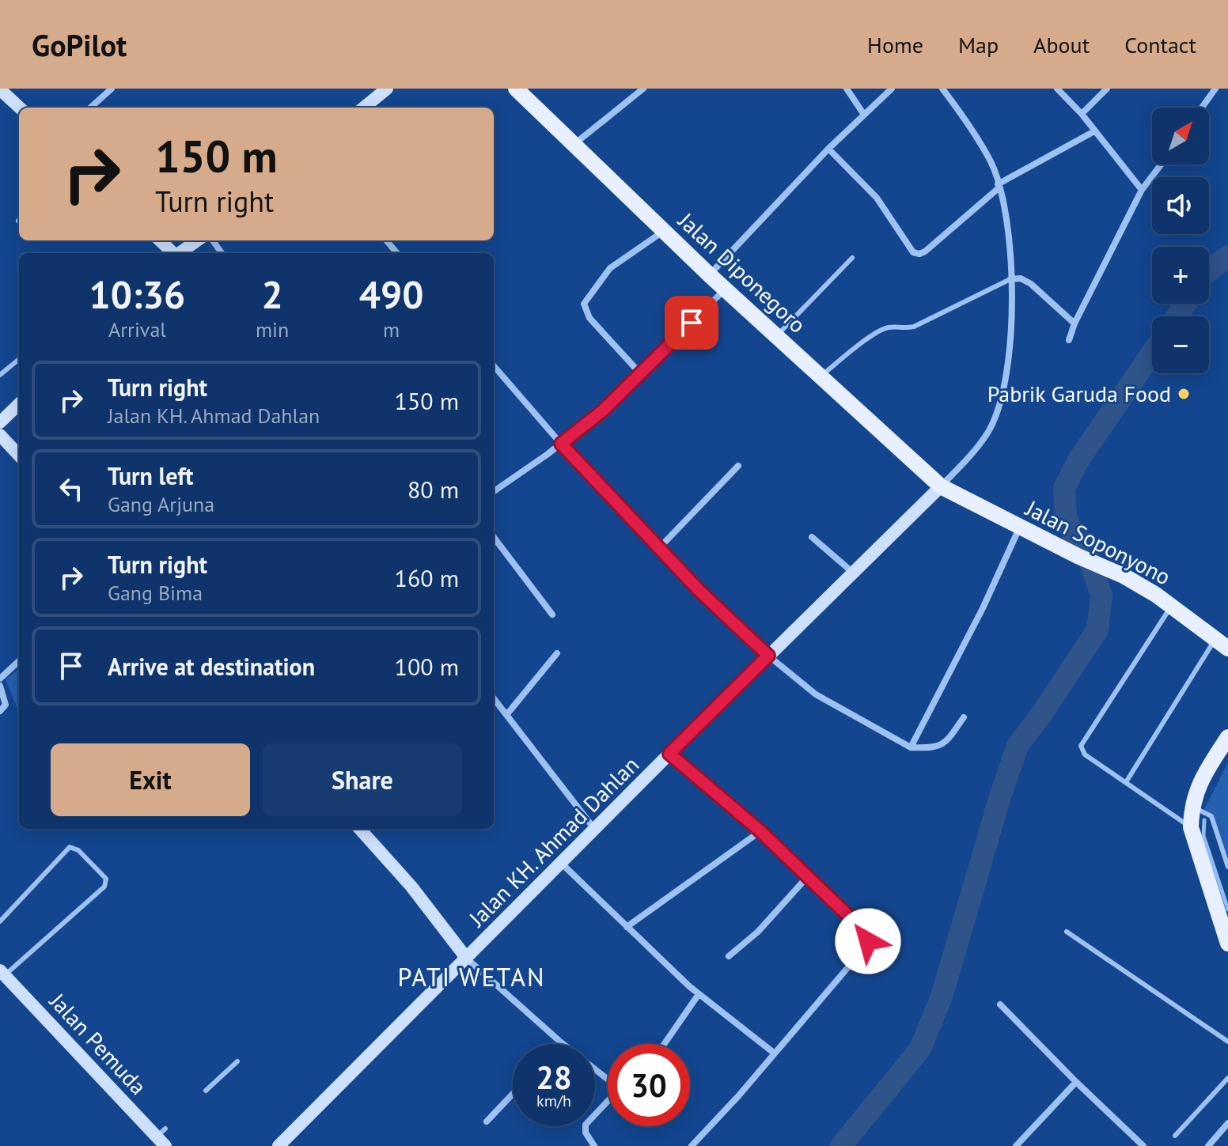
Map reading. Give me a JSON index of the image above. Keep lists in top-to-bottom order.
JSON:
{
  "streets": {
    "main road": ["Jalan Diponegoro", "Jalan Soponyono"],
    "street": ["Jalan KH. Ahmad Dahlan", "Jalan Pemuda"]
  },
  "crossings": [
    ["Jalan Diponegoro", "Jalan Soponyono"],
    ["Jalan Diponegoro", "Jalan KH. Ahmad Dahlan"],
    ["Jalan Soponyono", "Jalan KH. Ahmad Dahlan"]
  ],
  "districts": ["PATI WETAN"],
  "places": ["Pabrik Garuda Food"],
  "north": "top right",
  "page": {
    "header": "GoPilot",
    "nav": [
      "Home",
      "Map",
      "About",
      "Contact"
    ],
    "map_buttons": ["+", "−"],
    "turn": ["150 m", "Turn right"],
    "eta": [
      "10:36",
      "Arrival",
      "2",
      "min",
      "490",
      "m"
    ],
    "list": [
      {
        "name": "Turn right",
        "note": "Jalan KH. Ahmad Dahlan",
        "value": "150 m"
      },
      {
        "name": "Turn left",
        "note": "Gang Arjuna",
        "value": "80 m"
      },
      {
        "name": "Turn right",
        "note": "Gang Bima",
        "value": "160 m"
      },
      {
        "name": "Arrive at destination",
        "value": "100 m"
      }
    ],
    "buttons": ["Exit", "Share"],
    "speed": "28 km/h",
    "limit": "30"
  }
}
